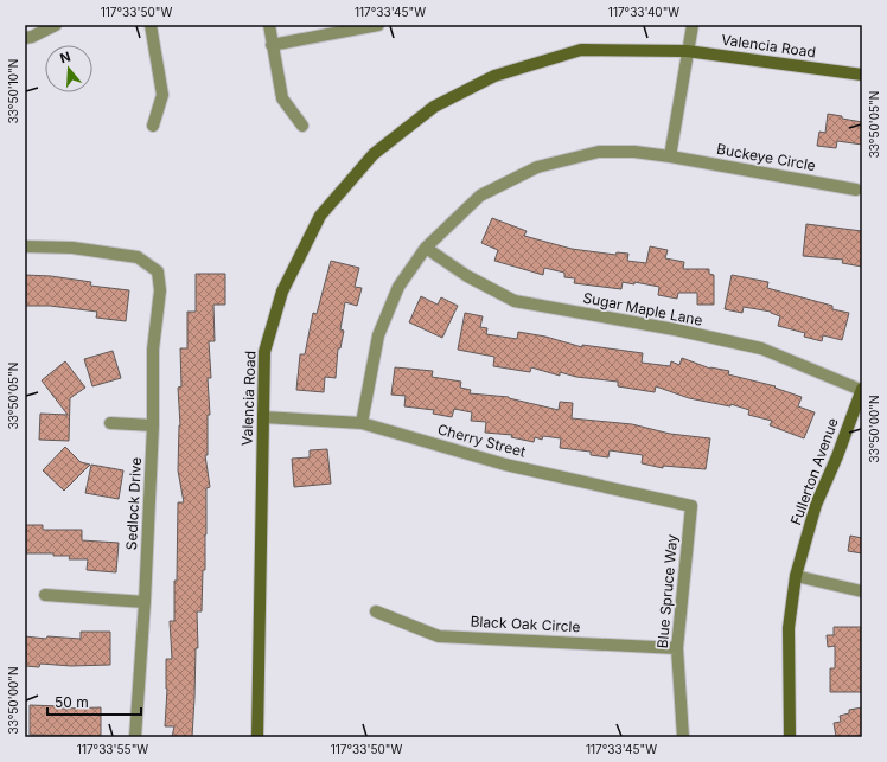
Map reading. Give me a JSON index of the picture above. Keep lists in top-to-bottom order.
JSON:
{
  "streets": {
    "street": [
      "Valencia Road",
      "Buckeye Circle",
      "Sugar Maple Lane",
      "Cherry Street",
      "Fullerton Avenue",
      "Sedlock Drive",
      "Blue Spruce Way",
      "Black Oak Circle"
    ]
  },
  "crossings": [
    ["Valencia Road", "Cherry Street"],
    ["Buckeye Circle", "Sugar Maple Lane"],
    ["Buckeye Circle", "Cherry Street"],
    ["Sugar Maple Lane", "Fullerton Avenue"],
    ["Cherry Street", "Blue Spruce Way"],
    ["Blue Spruce Way", "Black Oak Circle"]
  ],
  "scale_bar": "50 m",
  "north": "top",
  "coordinates": [
    "117°33'50\"W",
    "117°33'45\"W",
    "117°33'40\"W",
    "33°50'10\"N",
    "33°50'05\"N",
    "33°50'00\"N",
    "117°33'55\"W"
  ]
}
